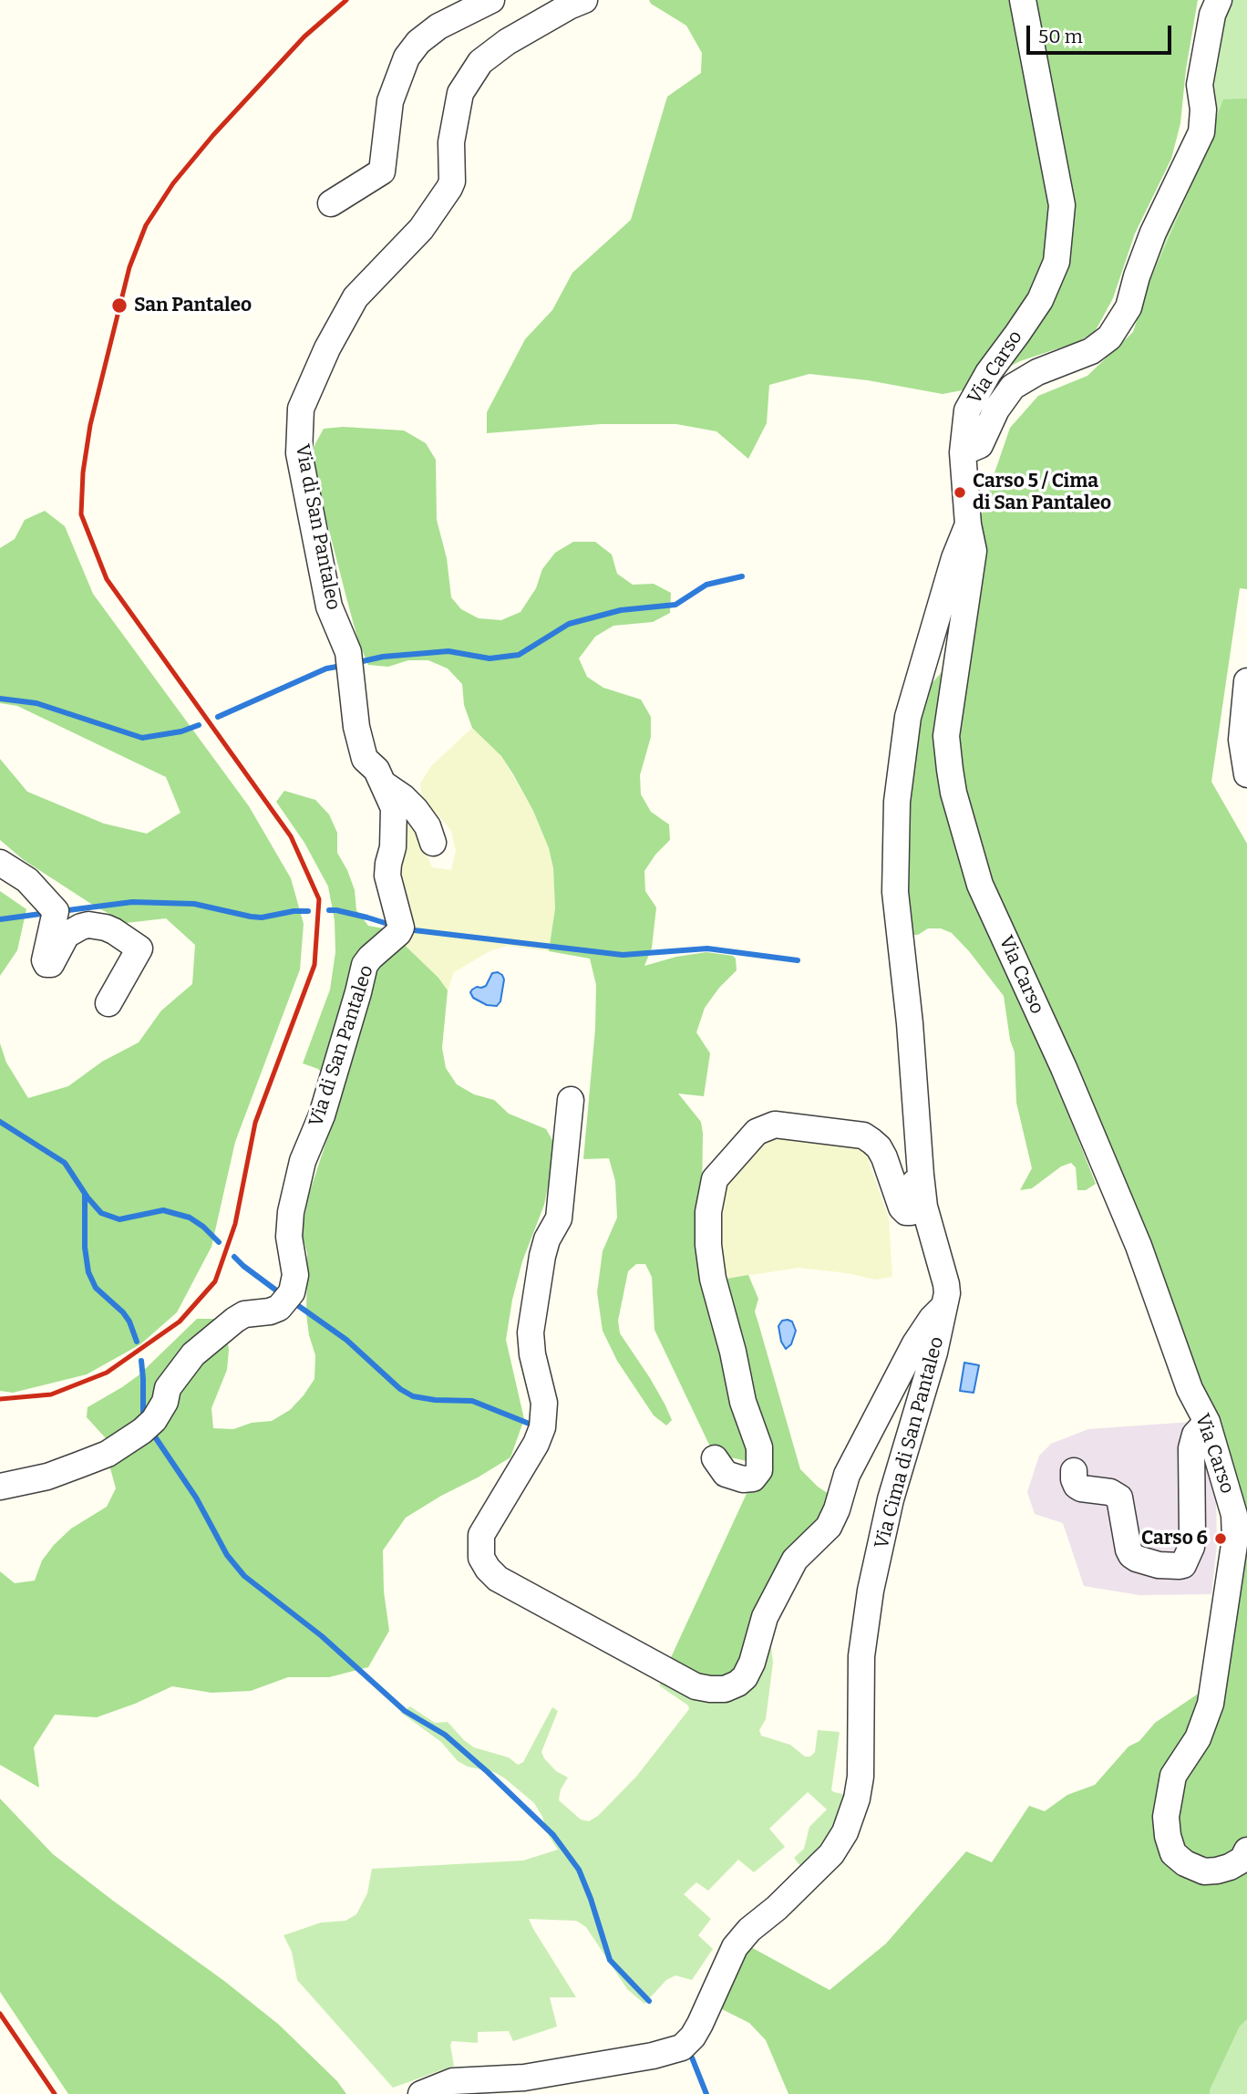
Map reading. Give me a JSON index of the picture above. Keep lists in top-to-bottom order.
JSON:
{
  "streets": {
    "street": ["Via Carso", "Via di San Pantaleo", "Via Cima di San Pantaleo"]
  },
  "crossings": [
    ["Via Carso", "Via Cima di San Pantaleo"]
  ],
  "places": ["San Pantaleo", "Carso 5 / Cima di San Pantaleo", "Carso 6"],
  "scale_bar": "50 m"
}
